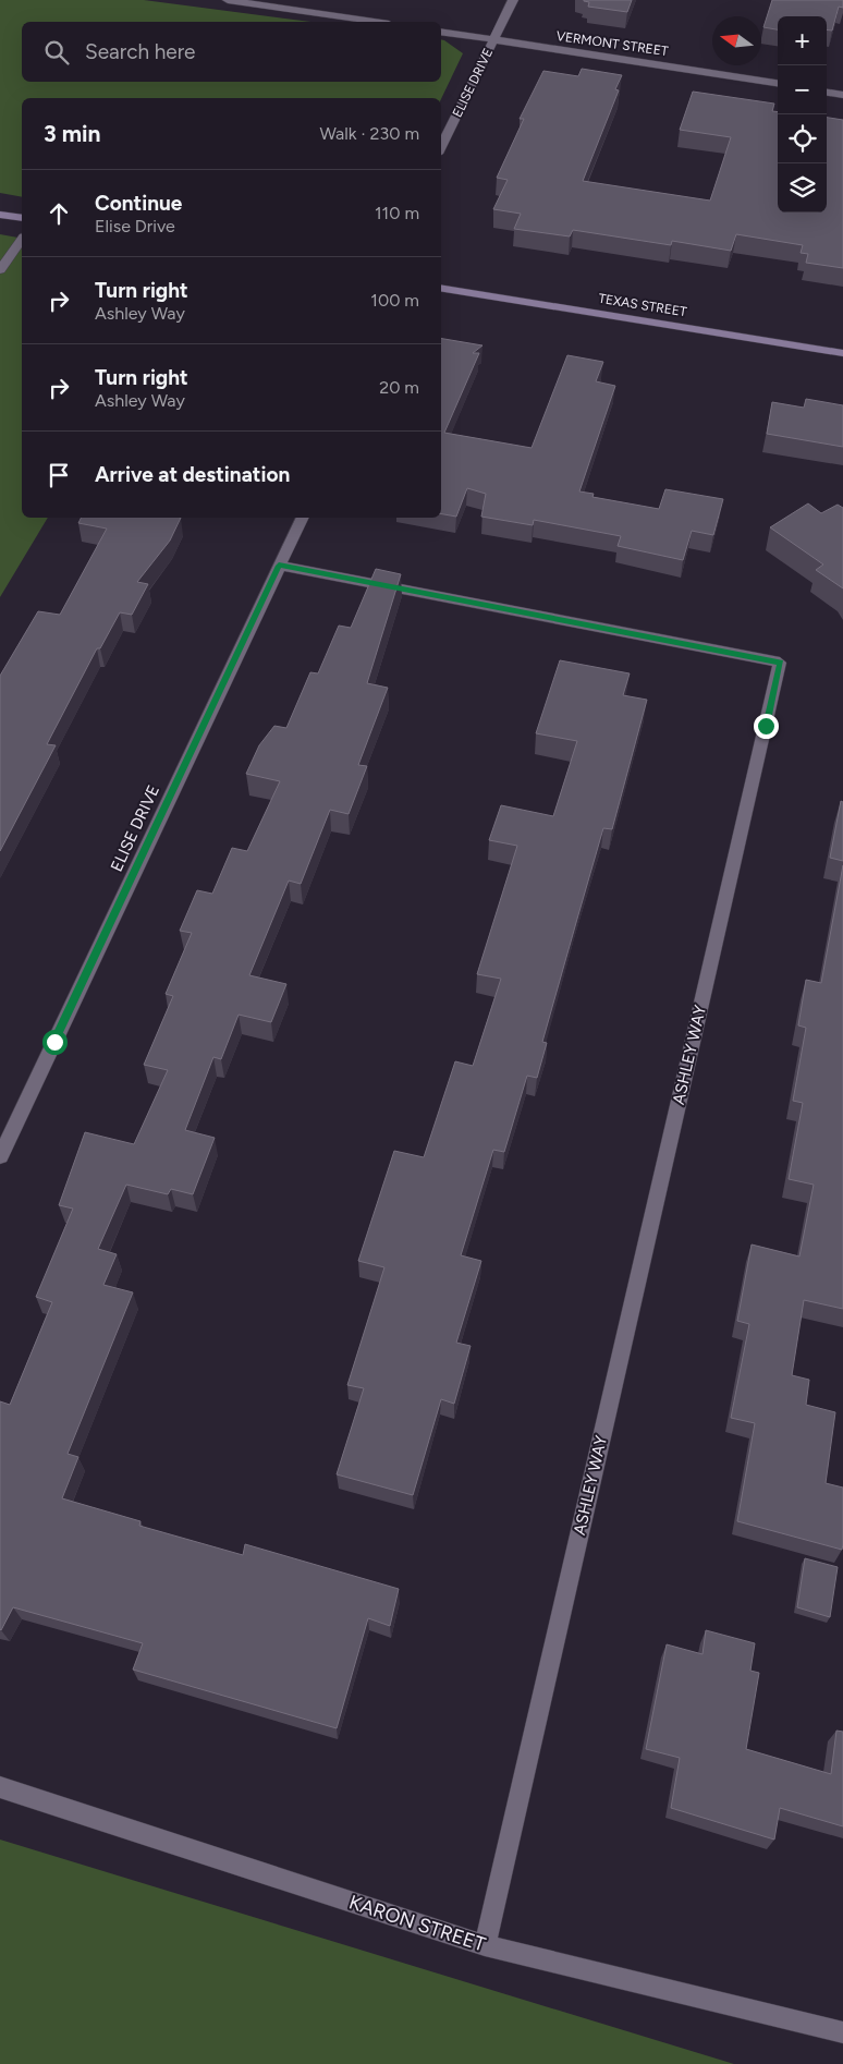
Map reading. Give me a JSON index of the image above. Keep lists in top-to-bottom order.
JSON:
{
  "streets": {
    "street": [
      "VERMONT STREET",
      "ELISE DRIVE",
      "TEXAS STREET",
      "ASHLEY WAY",
      "KARON STREET"
    ]
  },
  "crossings": [
    ["VERMONT STREET", "ELISE DRIVE"],
    ["ELISE DRIVE", "ASHLEY WAY"],
    ["ASHLEY WAY", "KARON STREET"]
  ],
  "north": "left",
  "page": {
    "map_buttons": ["+", "−"],
    "search": "Search here",
    "heading": ["3 min", "Walk · 230 m"],
    "list": [
      ["Continue", "Elise Drive", "110 m"],
      ["Turn right", "Ashley Way", "100 m"],
      ["Turn right", "Ashley Way", "20 m"],
      "Arrive at destination"
    ]
  }
}
